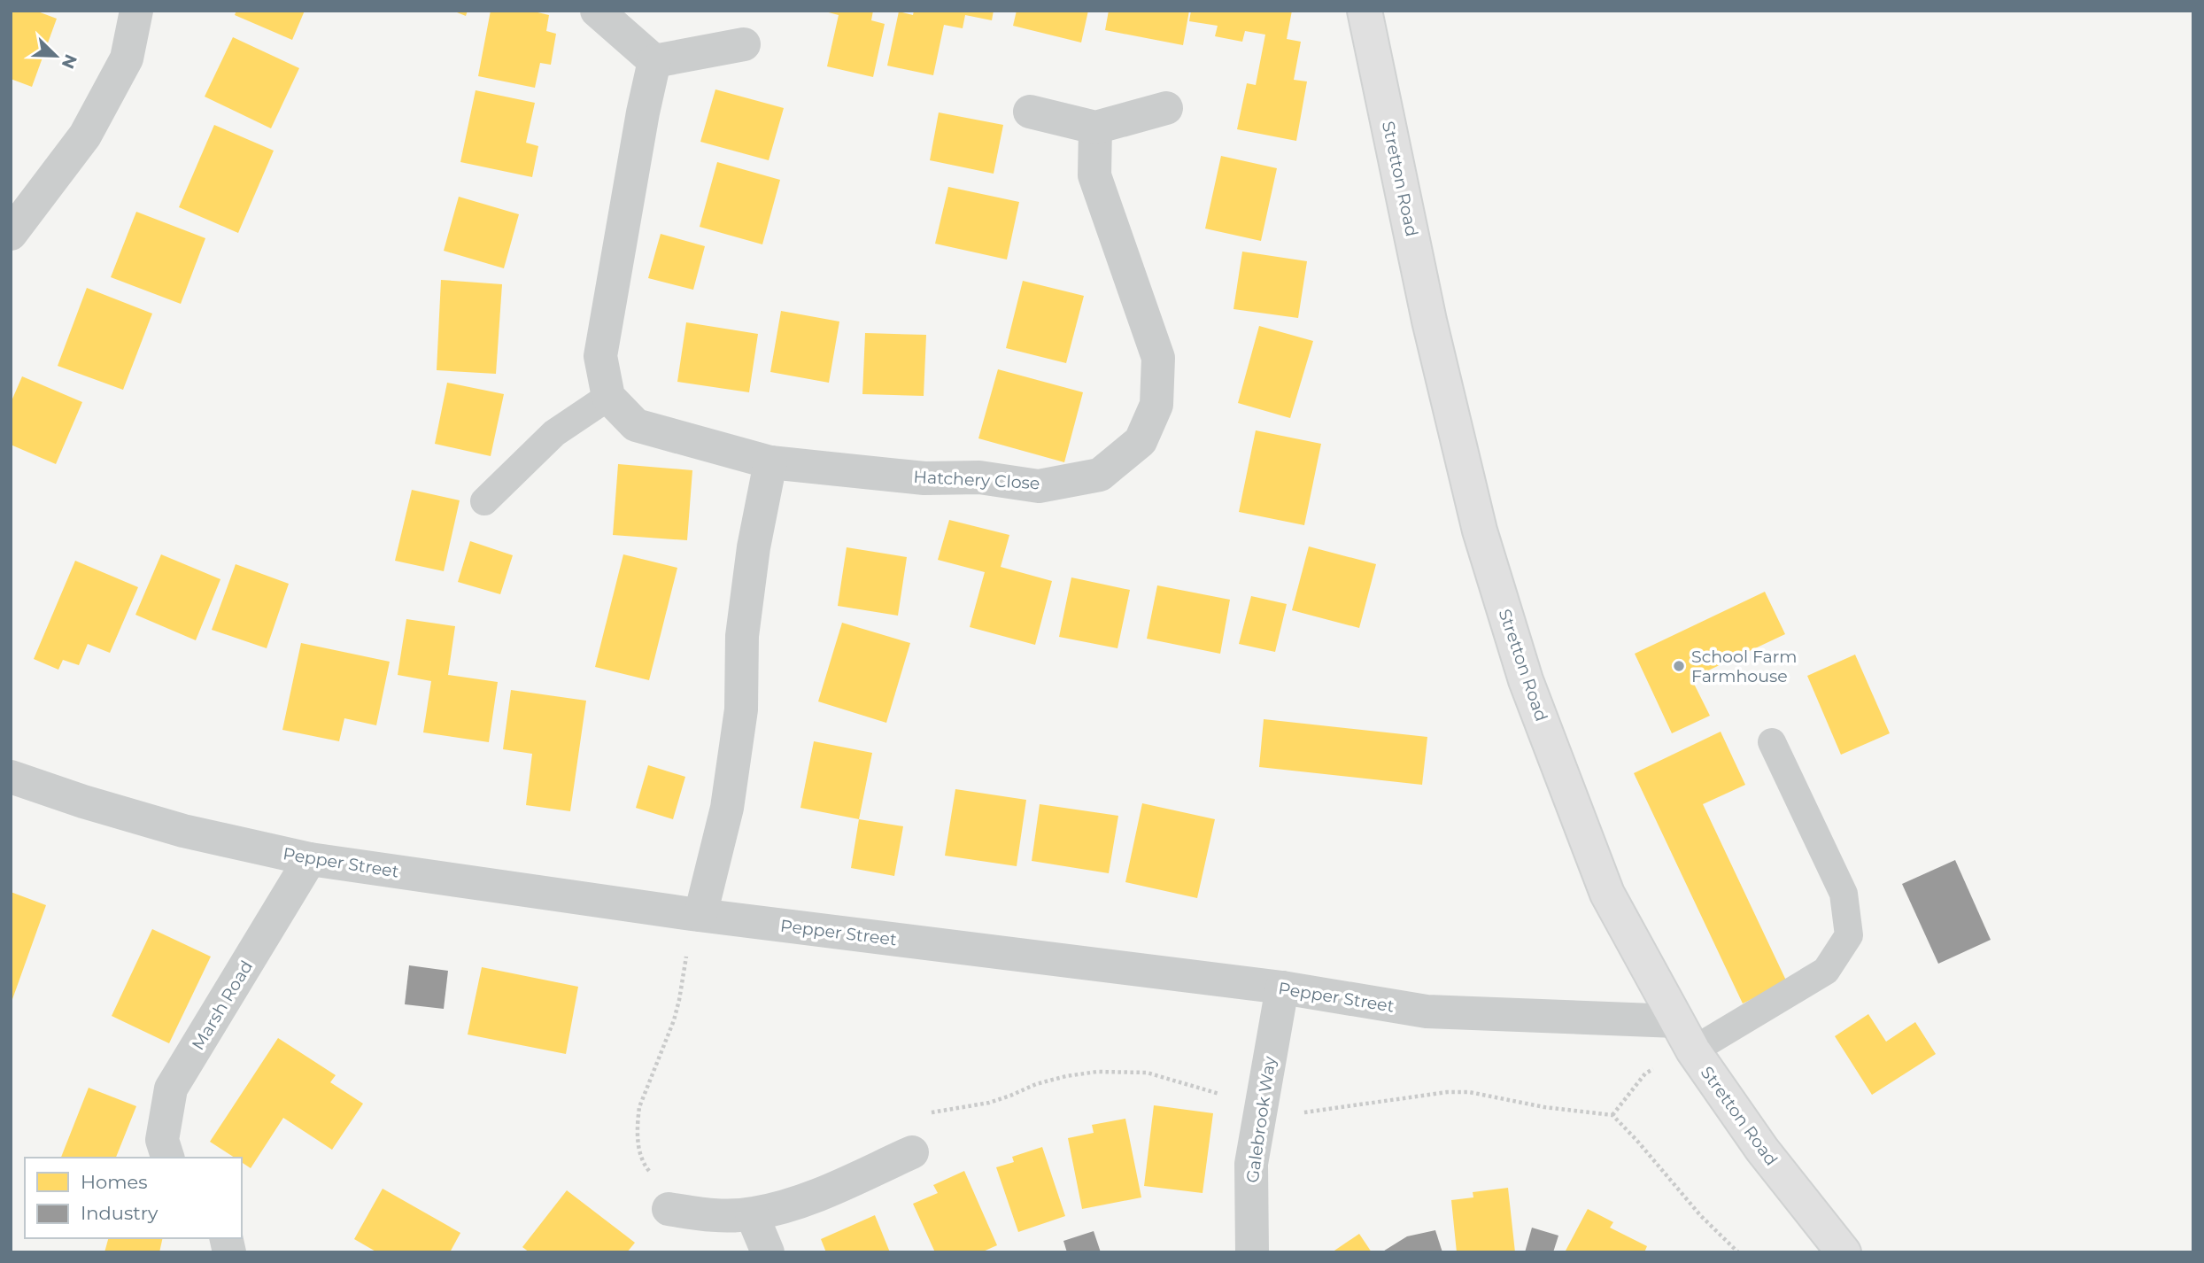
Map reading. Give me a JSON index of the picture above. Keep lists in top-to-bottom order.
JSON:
{
  "streets": {
    "main road": ["Stretton Road"],
    "street": [
      "Hatchery Close",
      "Pepper Street",
      "Marsh Road",
      "Galebrook Way"
    ]
  },
  "crossings": [
    ["Stretton Road", "Pepper Street"],
    ["Pepper Street", "Marsh Road"],
    ["Pepper Street", "Galebrook Way"]
  ],
  "places": ["School Farm Farmhouse"],
  "legend": ["Homes", "Industry"],
  "north": "bottom right"
}
